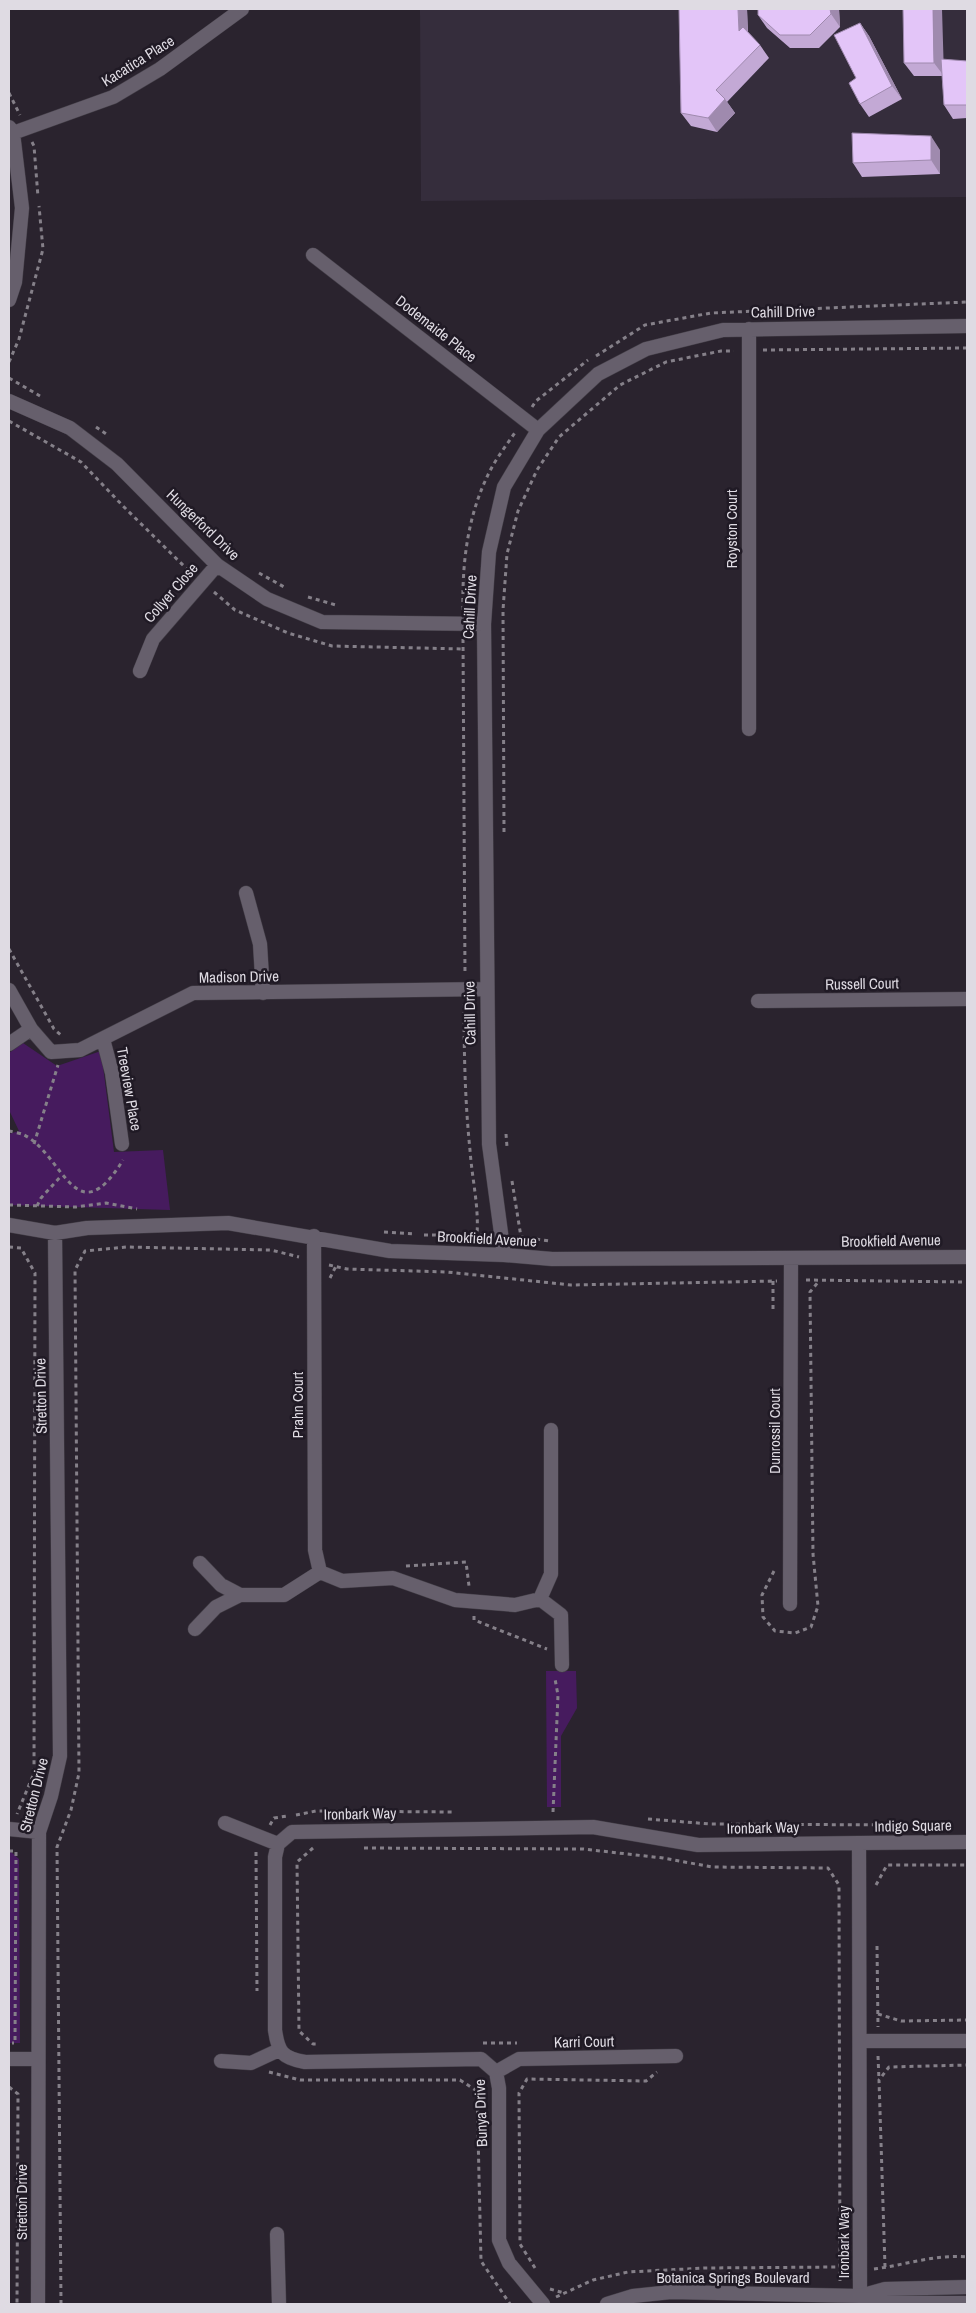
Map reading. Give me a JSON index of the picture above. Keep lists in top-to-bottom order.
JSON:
{
  "streets": {
    "street": [
      "Kacatica Place",
      "Cahill Drive",
      "Dodemaide Place",
      "Hungerford Drive",
      "Royston Court",
      "Collyer Close",
      "Madison Drive",
      "Russell Court",
      "Treeview Place",
      "Brookfield Avenue",
      "Stretton Drive",
      "Prahn Court",
      "Dunrossil Court",
      "Ironbark Way",
      "Indigo Square",
      "Karri Court",
      "Bunya Drive",
      "Botanica Springs Boulevard"
    ]
  },
  "crossings": [
    ["Cahill Drive", "Dodemaide Place"],
    ["Cahill Drive", "Hungerford Drive"],
    ["Cahill Drive", "Royston Court"],
    ["Cahill Drive", "Madison Drive"],
    ["Cahill Drive", "Brookfield Avenue"],
    ["Hungerford Drive", "Collyer Close"],
    ["Madison Drive", "Treeview Place"],
    ["Brookfield Avenue", "Stretton Drive"],
    ["Brookfield Avenue", "Prahn Court"],
    ["Brookfield Avenue", "Dunrossil Court"],
    ["Ironbark Way", "Indigo Square"],
    ["Ironbark Way", "Botanica Springs Boulevard"],
    ["Karri Court", "Bunya Drive"]
  ]
}
